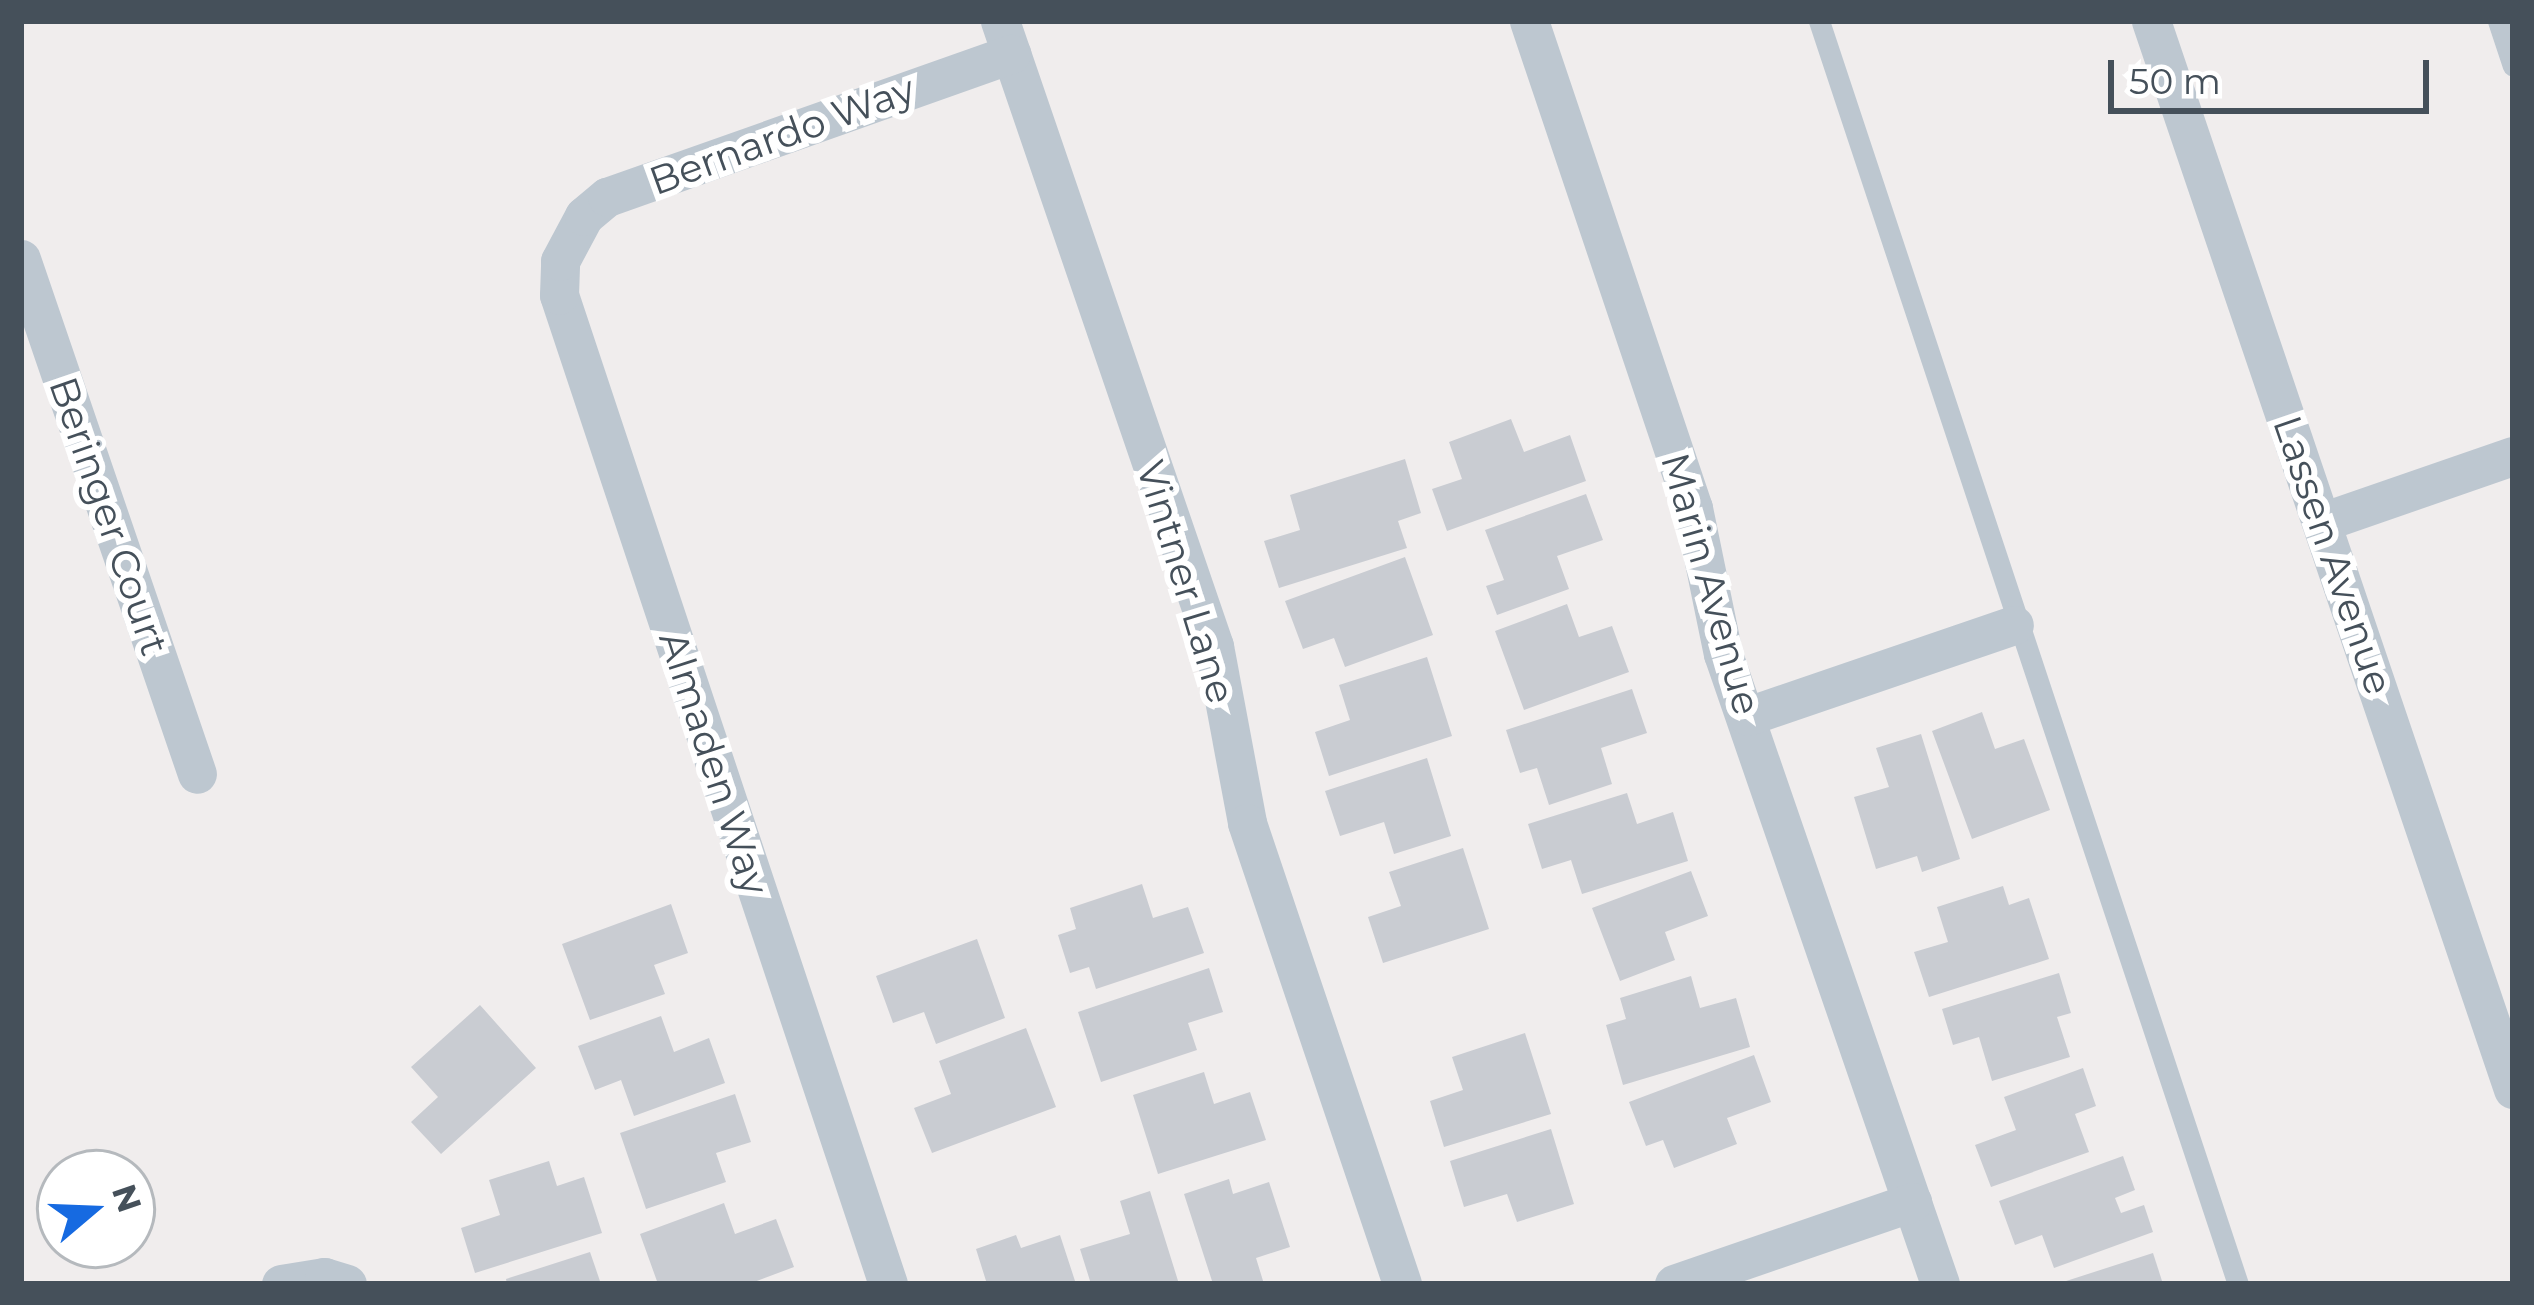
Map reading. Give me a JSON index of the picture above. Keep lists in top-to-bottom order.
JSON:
{
  "streets": {
    "street": [
      "Bernardo Way",
      "Beringer Court",
      "Lassen Avenue",
      "Vintner Lane",
      "Marin Avenue",
      "Almaden Way"
    ]
  },
  "crossings": [
    ["Bernardo Way", "Vintner Lane"],
    ["Bernardo Way", "Almaden Way"]
  ],
  "scale_bar": "50 m",
  "north": "right"
}
